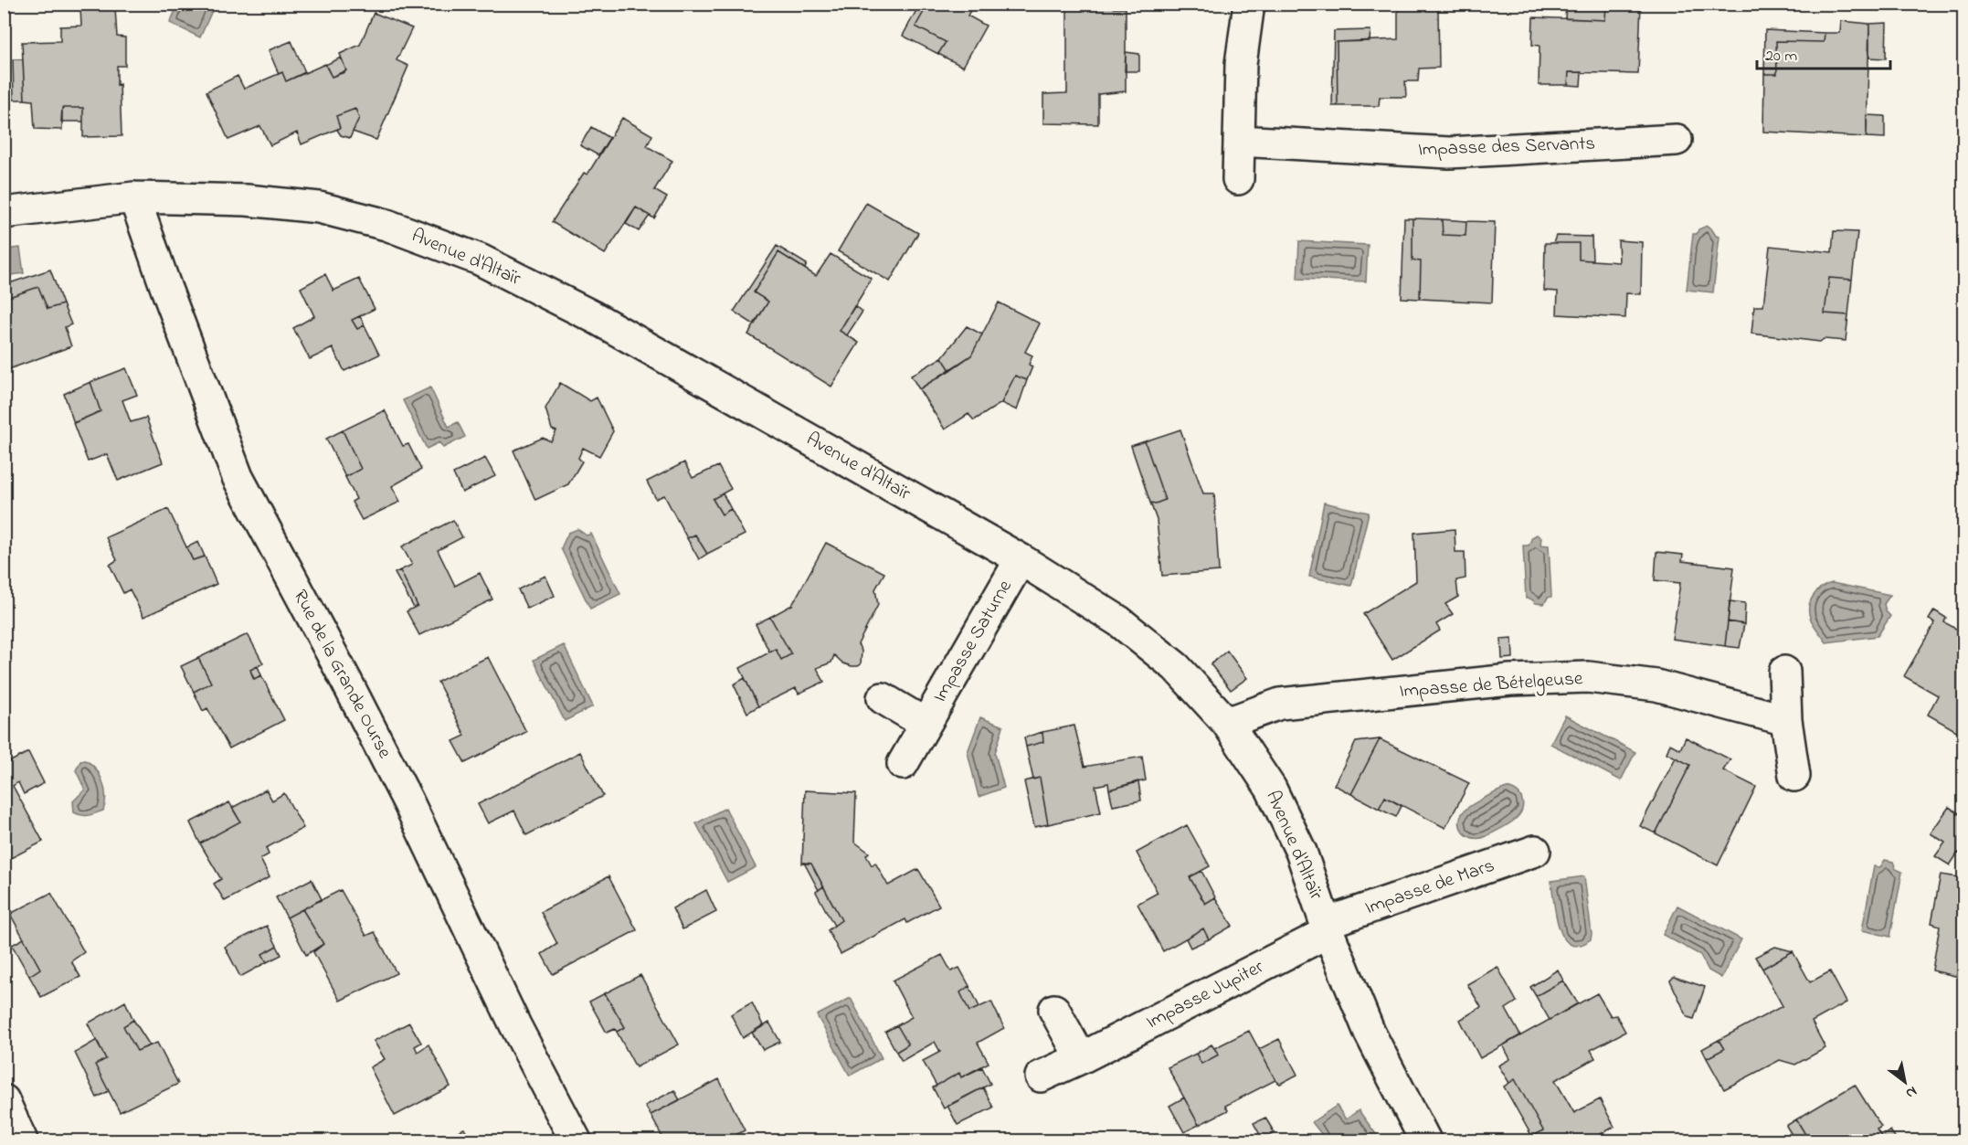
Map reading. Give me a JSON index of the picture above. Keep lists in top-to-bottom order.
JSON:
{
  "streets": {
    "street": [
      "Impasse des Servants",
      "Avenue d'Altaïr",
      "Impasse Saturne",
      "Rue de la Grande Ourse",
      "Impasse de Bételgeuse",
      "Impasse de Mars",
      "Impasse Jupiter"
    ]
  },
  "crossings": [
    ["Avenue d'Altaïr", "Impasse Saturne"],
    ["Avenue d'Altaïr", "Rue de la Grande Ourse"],
    ["Avenue d'Altaïr", "Impasse de Bételgeuse"],
    ["Avenue d'Altaïr", "Impasse de Mars"],
    ["Avenue d'Altaïr", "Impasse Jupiter"],
    ["Impasse de Mars", "Impasse Jupiter"]
  ],
  "scale_bar": "20 m",
  "north": "bottom right"
}
